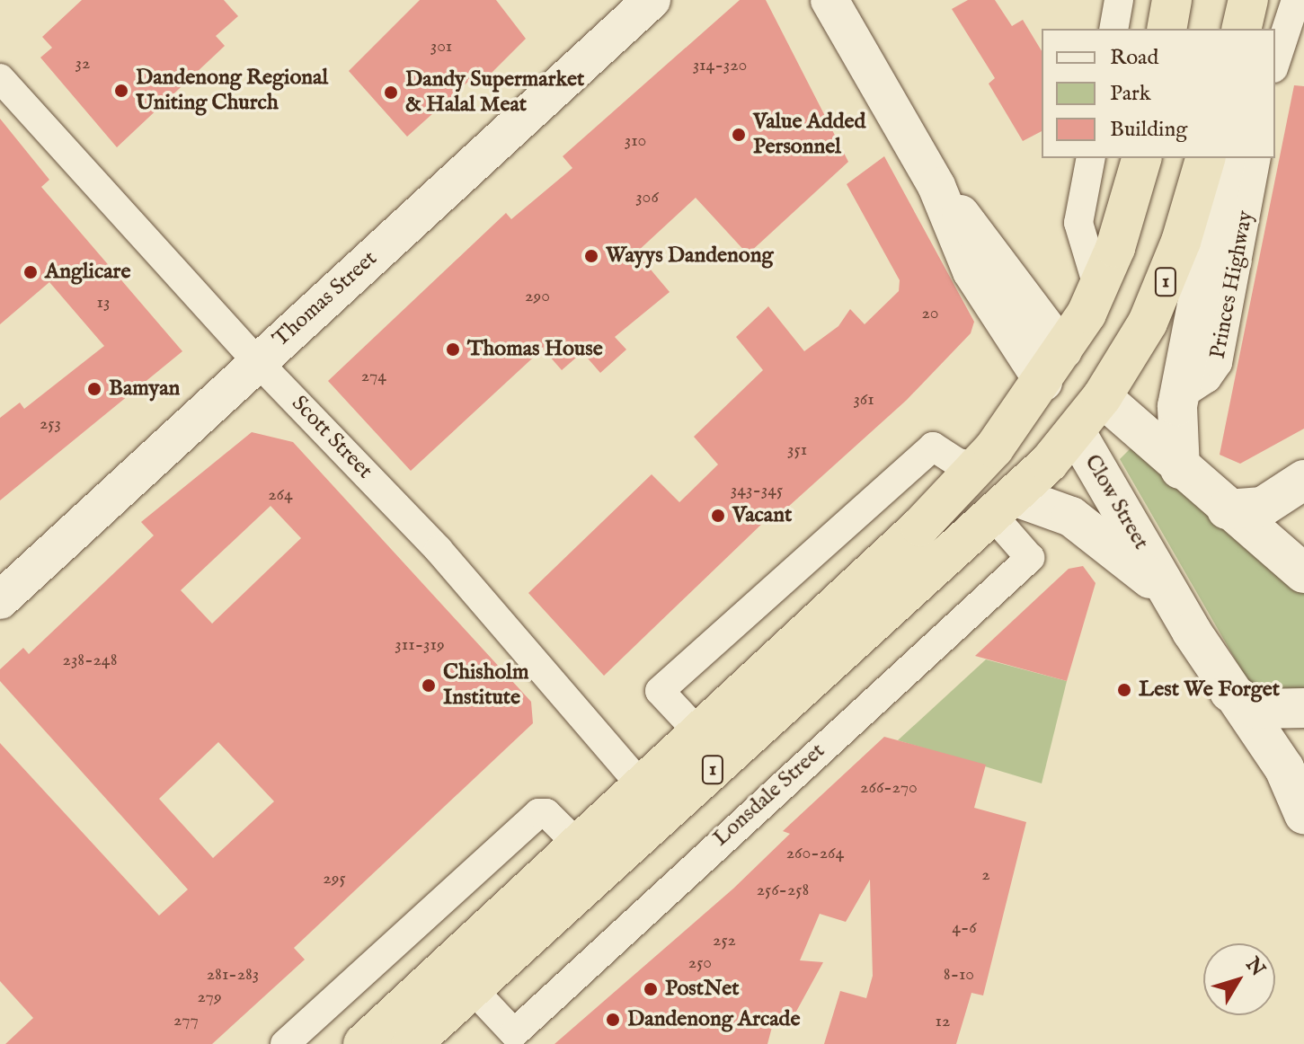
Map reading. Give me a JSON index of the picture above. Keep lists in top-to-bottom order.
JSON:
{
  "streets": {
    "highway": ["1", "Clow Street"],
    "street": [
      "Princes Highway",
      "Thomas Street",
      "Scott Street",
      "Lonsdale Street"
    ]
  },
  "crossings": [
    ["1", "Scott Street"],
    ["1", "Clow Street"],
    ["1", "Lonsdale Street"],
    ["Thomas Street", "Scott Street"]
  ],
  "places": [
    "Dandenong Regional Uniting Church",
    "Dandy Supermarket & Halal Meat",
    "Value Added Personnel",
    "Wayys Dandenong",
    "Anglicare",
    "Thomas House",
    "Bamyan",
    "Vacant",
    "Chisholm Institute",
    "Lest We Forget",
    "PostNet",
    "Dandenong Arcade"
  ],
  "house_numbers": [
    "301",
    "32",
    "314-320",
    "310",
    "306",
    "290",
    "13",
    "20",
    "274",
    "361",
    "253",
    "351",
    "343-345",
    "264",
    "311-319",
    "238-248",
    "266-270",
    "260-264",
    "2",
    "295",
    "256-258",
    "4-6",
    "252",
    "250",
    "281-283",
    "8-10",
    "279",
    "277",
    "12"
  ],
  "legend": ["Road", "Park", "Building"],
  "north": "top right"
}
